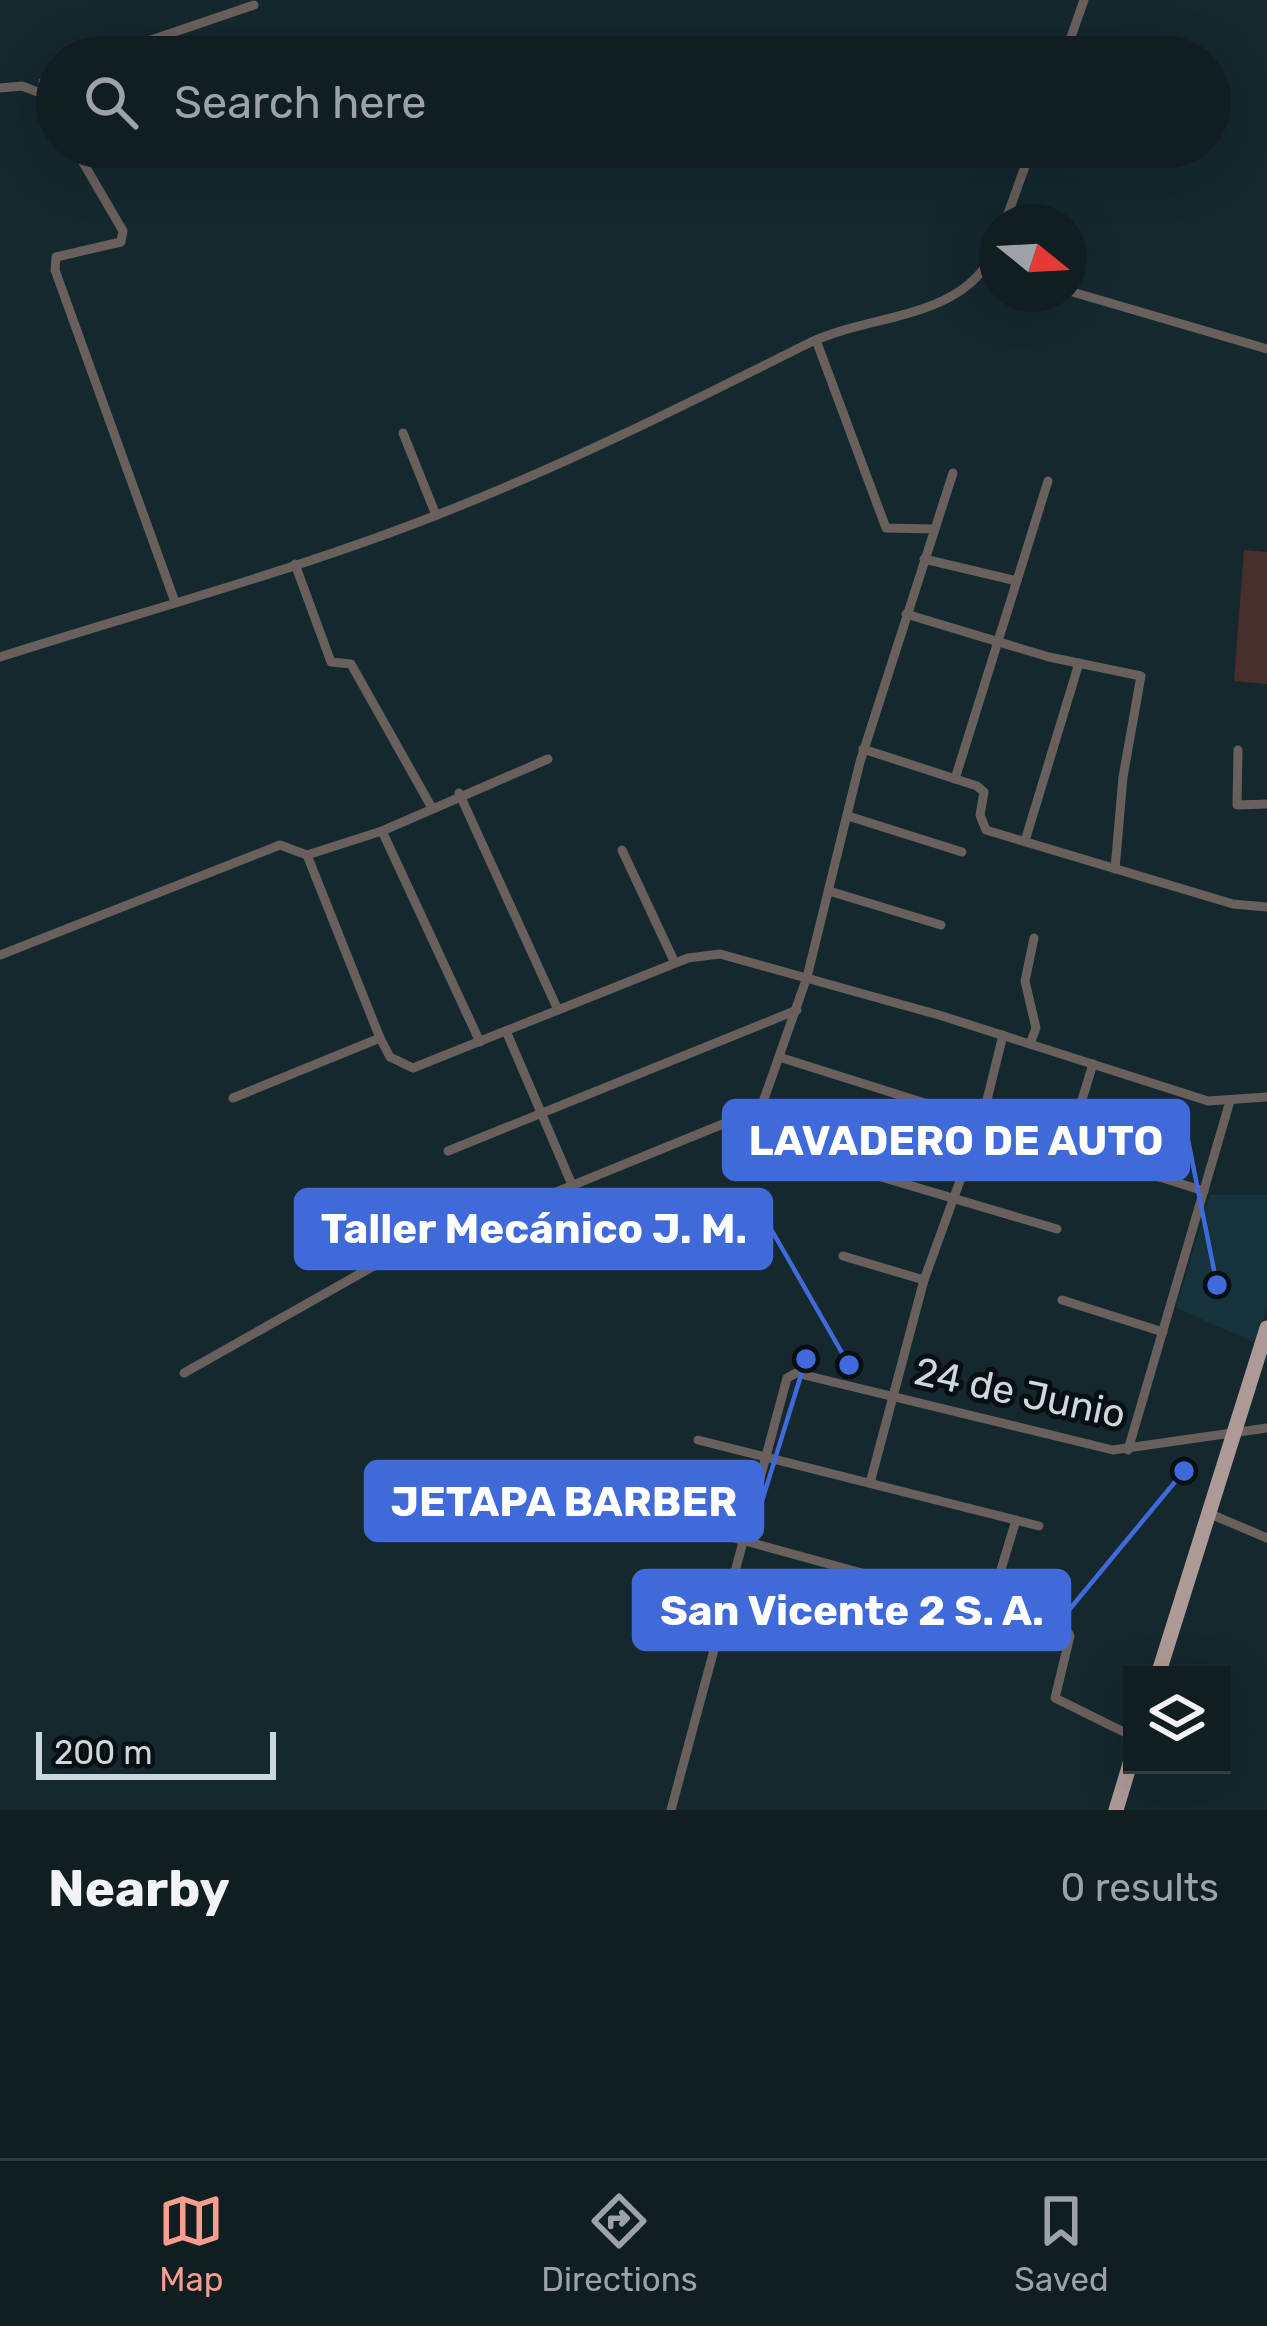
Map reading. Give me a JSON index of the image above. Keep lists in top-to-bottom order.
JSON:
{
  "streets": {
    "street": ["24 de Junio"]
  },
  "places": [
    "LAVADERO DE AUTO",
    "JETAPA BARBER",
    "Taller Mecánico J. M.",
    "San Vicente 2 S. A."
  ],
  "scale_bar": "200 m",
  "north": "right",
  "page": {
    "search": "Search here",
    "scale": "200 m",
    "heading": ["Nearby", "0 results"],
    "nav": ["Map", "Directions", "Saved"]
  }
}
